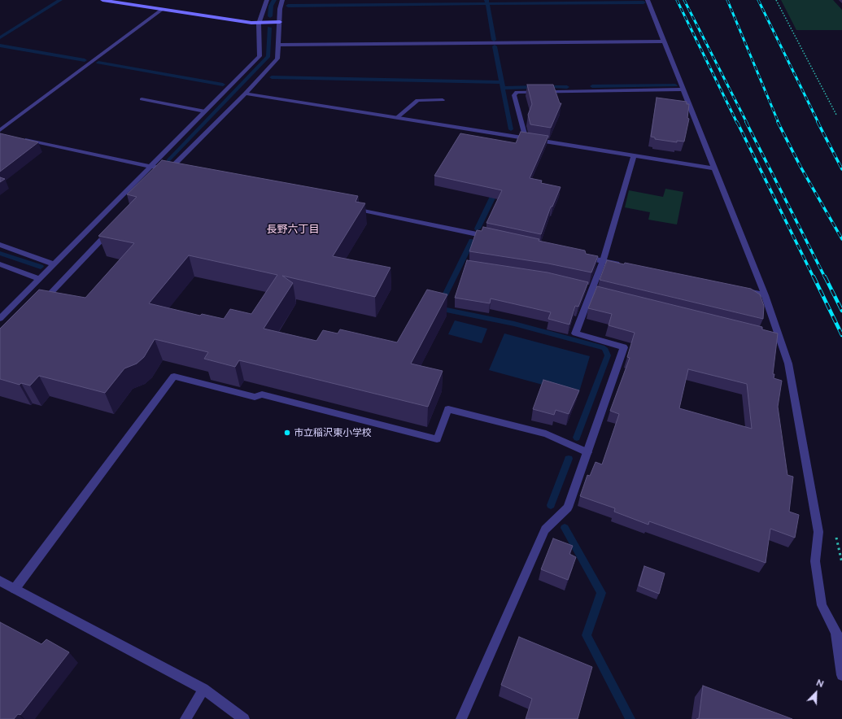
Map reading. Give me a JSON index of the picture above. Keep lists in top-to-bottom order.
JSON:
{
  "districts": ["長野六丁目"],
  "places": ["市立稲沢東小学校"],
  "north": "top right"
}
